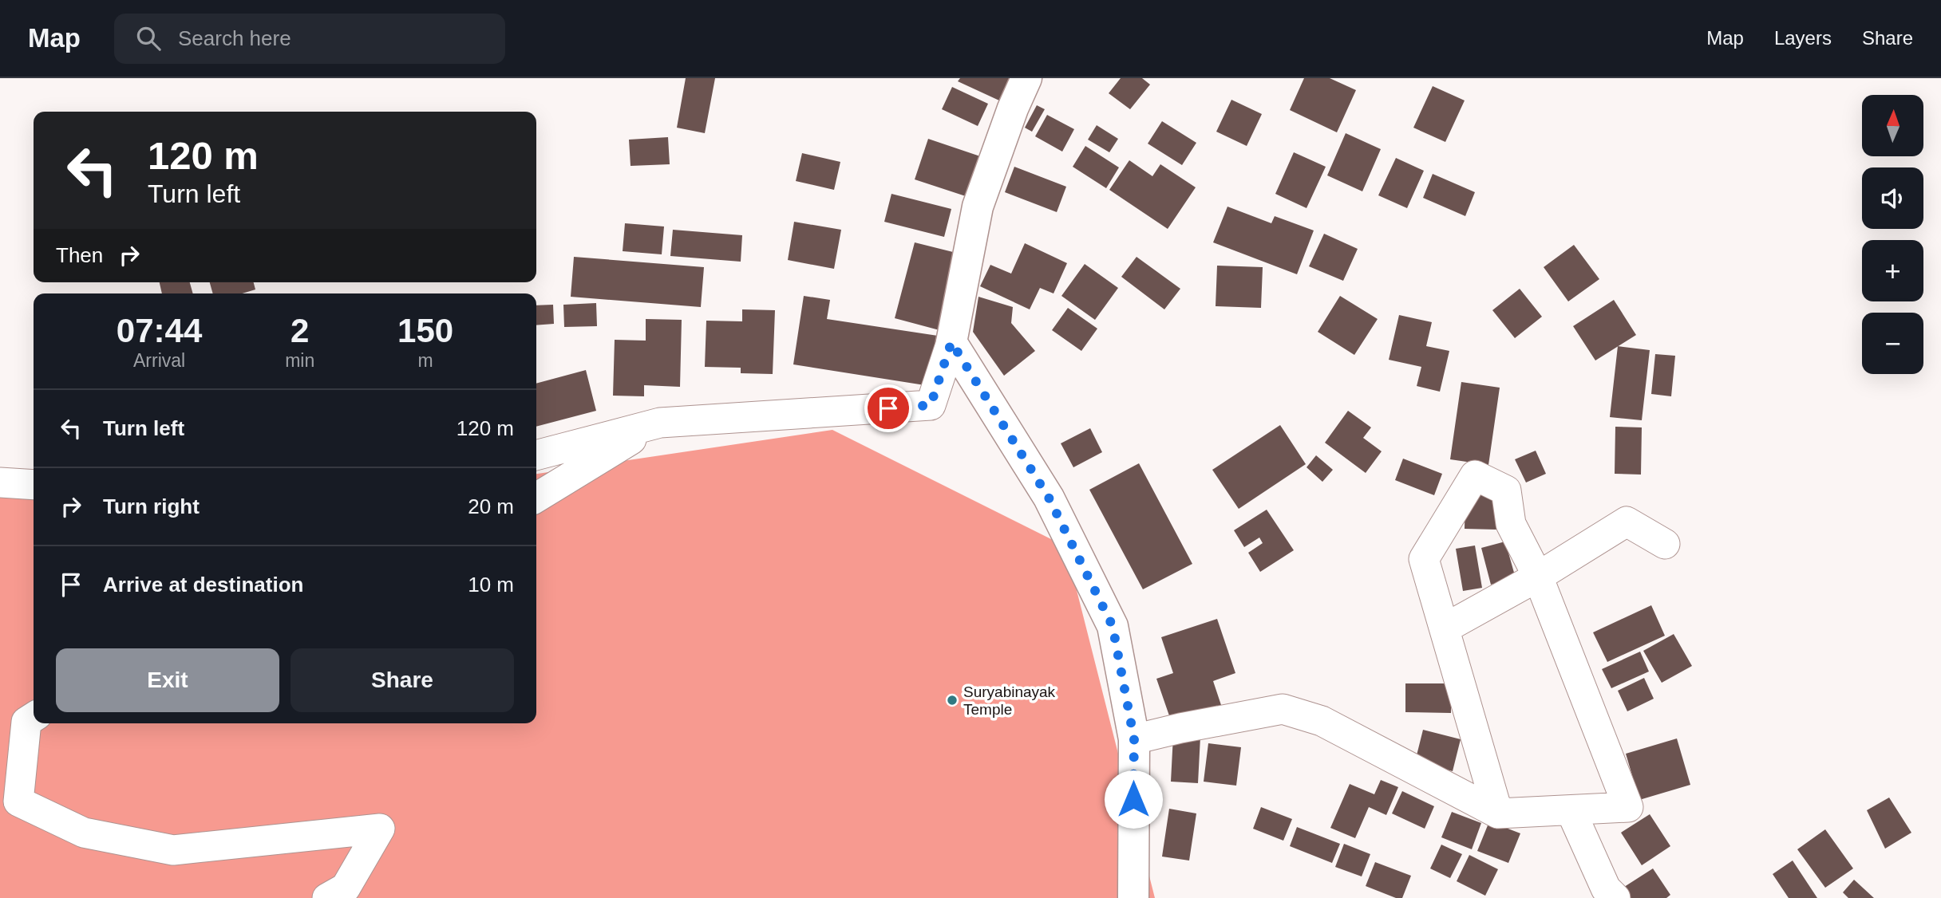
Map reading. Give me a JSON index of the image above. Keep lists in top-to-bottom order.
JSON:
{
  "places": ["Suryabinayak Temple"],
  "north": "top",
  "page": {
    "header": "Map",
    "search": "Search here",
    "nav": ["Map", "Layers", "Share"],
    "map_buttons": ["+", "−"],
    "turn": ["120 m", "Turn left"],
    "then": "Then",
    "eta": [
      "07:44",
      "Arrival",
      "2",
      "min",
      "150",
      "m"
    ],
    "list": [
      {
        "name": "Turn left",
        "value": "120 m"
      },
      {
        "name": "Turn right",
        "value": "20 m"
      },
      {
        "name": "Arrive at destination",
        "value": "10 m"
      }
    ],
    "buttons": ["Exit", "Share"]
  }
}
